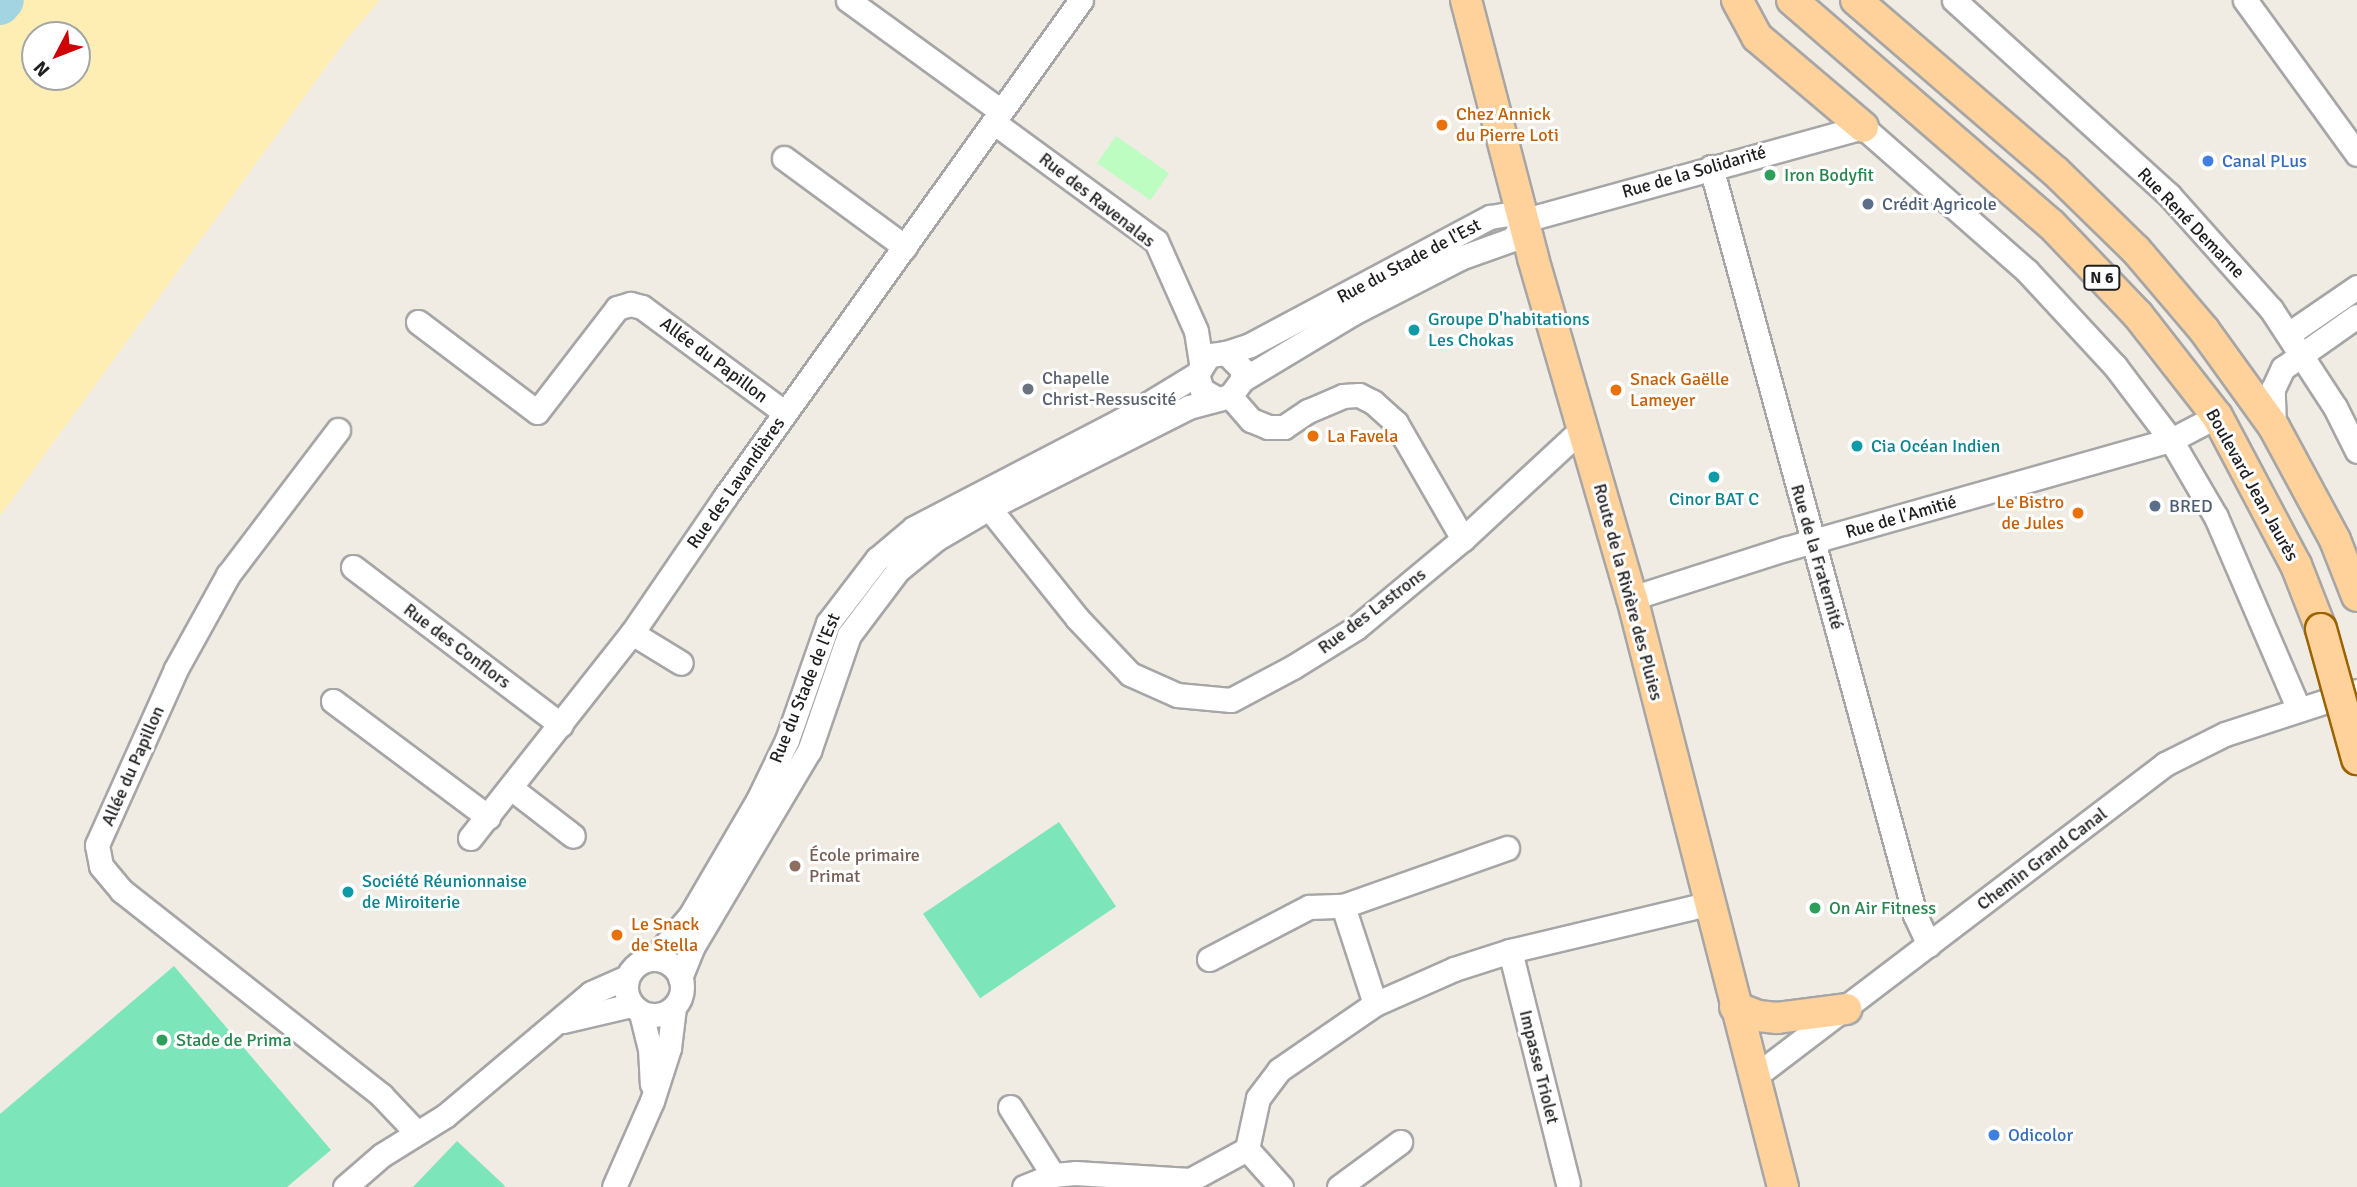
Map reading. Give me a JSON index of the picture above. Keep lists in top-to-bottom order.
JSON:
{
  "streets": {
    "main road": ["N 6", "Boulevard Jean Jaurès", "Route de la Rivière des Pluies"],
    "street": [
      "Rue de la Solidarité",
      "Rue des Ravenalas",
      "Rue René Demarne",
      "Rue du Stade de l'Est",
      "Allée du Papillon",
      "Rue des Lavandières",
      "Rue de l'Amitié",
      "Rue de la Fraternité",
      "Rue des Lastrons",
      "Rue des Conflors",
      "Chemin Grand Canal",
      "Impasse Triolet"
    ]
  },
  "crossings": [
    ["Rue de la Solidarité", "Rue du Stade de l'Est"],
    ["Rue de la Solidarité", "Rue de la Fraternité"],
    ["Rue de la Solidarité", "Route de la Rivière des Pluies"],
    ["Rue des Ravenalas", "Rue du Stade de l'Est"],
    ["Rue des Ravenalas", "Rue des Lavandières"],
    ["Rue du Stade de l'Est", "Route de la Rivière des Pluies"],
    ["Rue du Stade de l'Est", "Rue des Lastrons"],
    ["Allée du Papillon", "Rue des Lavandières"],
    ["Rue des Lavandières", "Rue des Conflors"],
    ["Boulevard Jean Jaurès", "Rue de l'Amitié"],
    ["Rue de l'Amitié", "Rue de la Fraternité"],
    ["Rue de l'Amitié", "Route de la Rivière des Pluies"],
    ["Rue de la Fraternité", "Chemin Grand Canal"],
    ["Route de la Rivière des Pluies", "Rue des Lastrons"],
    ["Route de la Rivière des Pluies", "Chemin Grand Canal"]
  ],
  "places": [
    "Chez Annick du Pierre Loti",
    "Canal PLus",
    "Iron Bodyfit",
    "Crédit Agricole",
    "Groupe D'habitations Les Chokas",
    "Chapelle Christ-Ressuscité",
    "Snack Gaëlle Lameyer",
    "La Favela",
    "Cia Océan Indien",
    "Cinor BAT C",
    "BRED",
    "Le Bistro de Jules",
    "École primaire Primat",
    "Société Réunionnaise de Miroiterie",
    "On Air Fitness",
    "Le Snack de Stella",
    "Stade de Prima",
    "Odicolor"
  ],
  "north": "bottom left"
}
